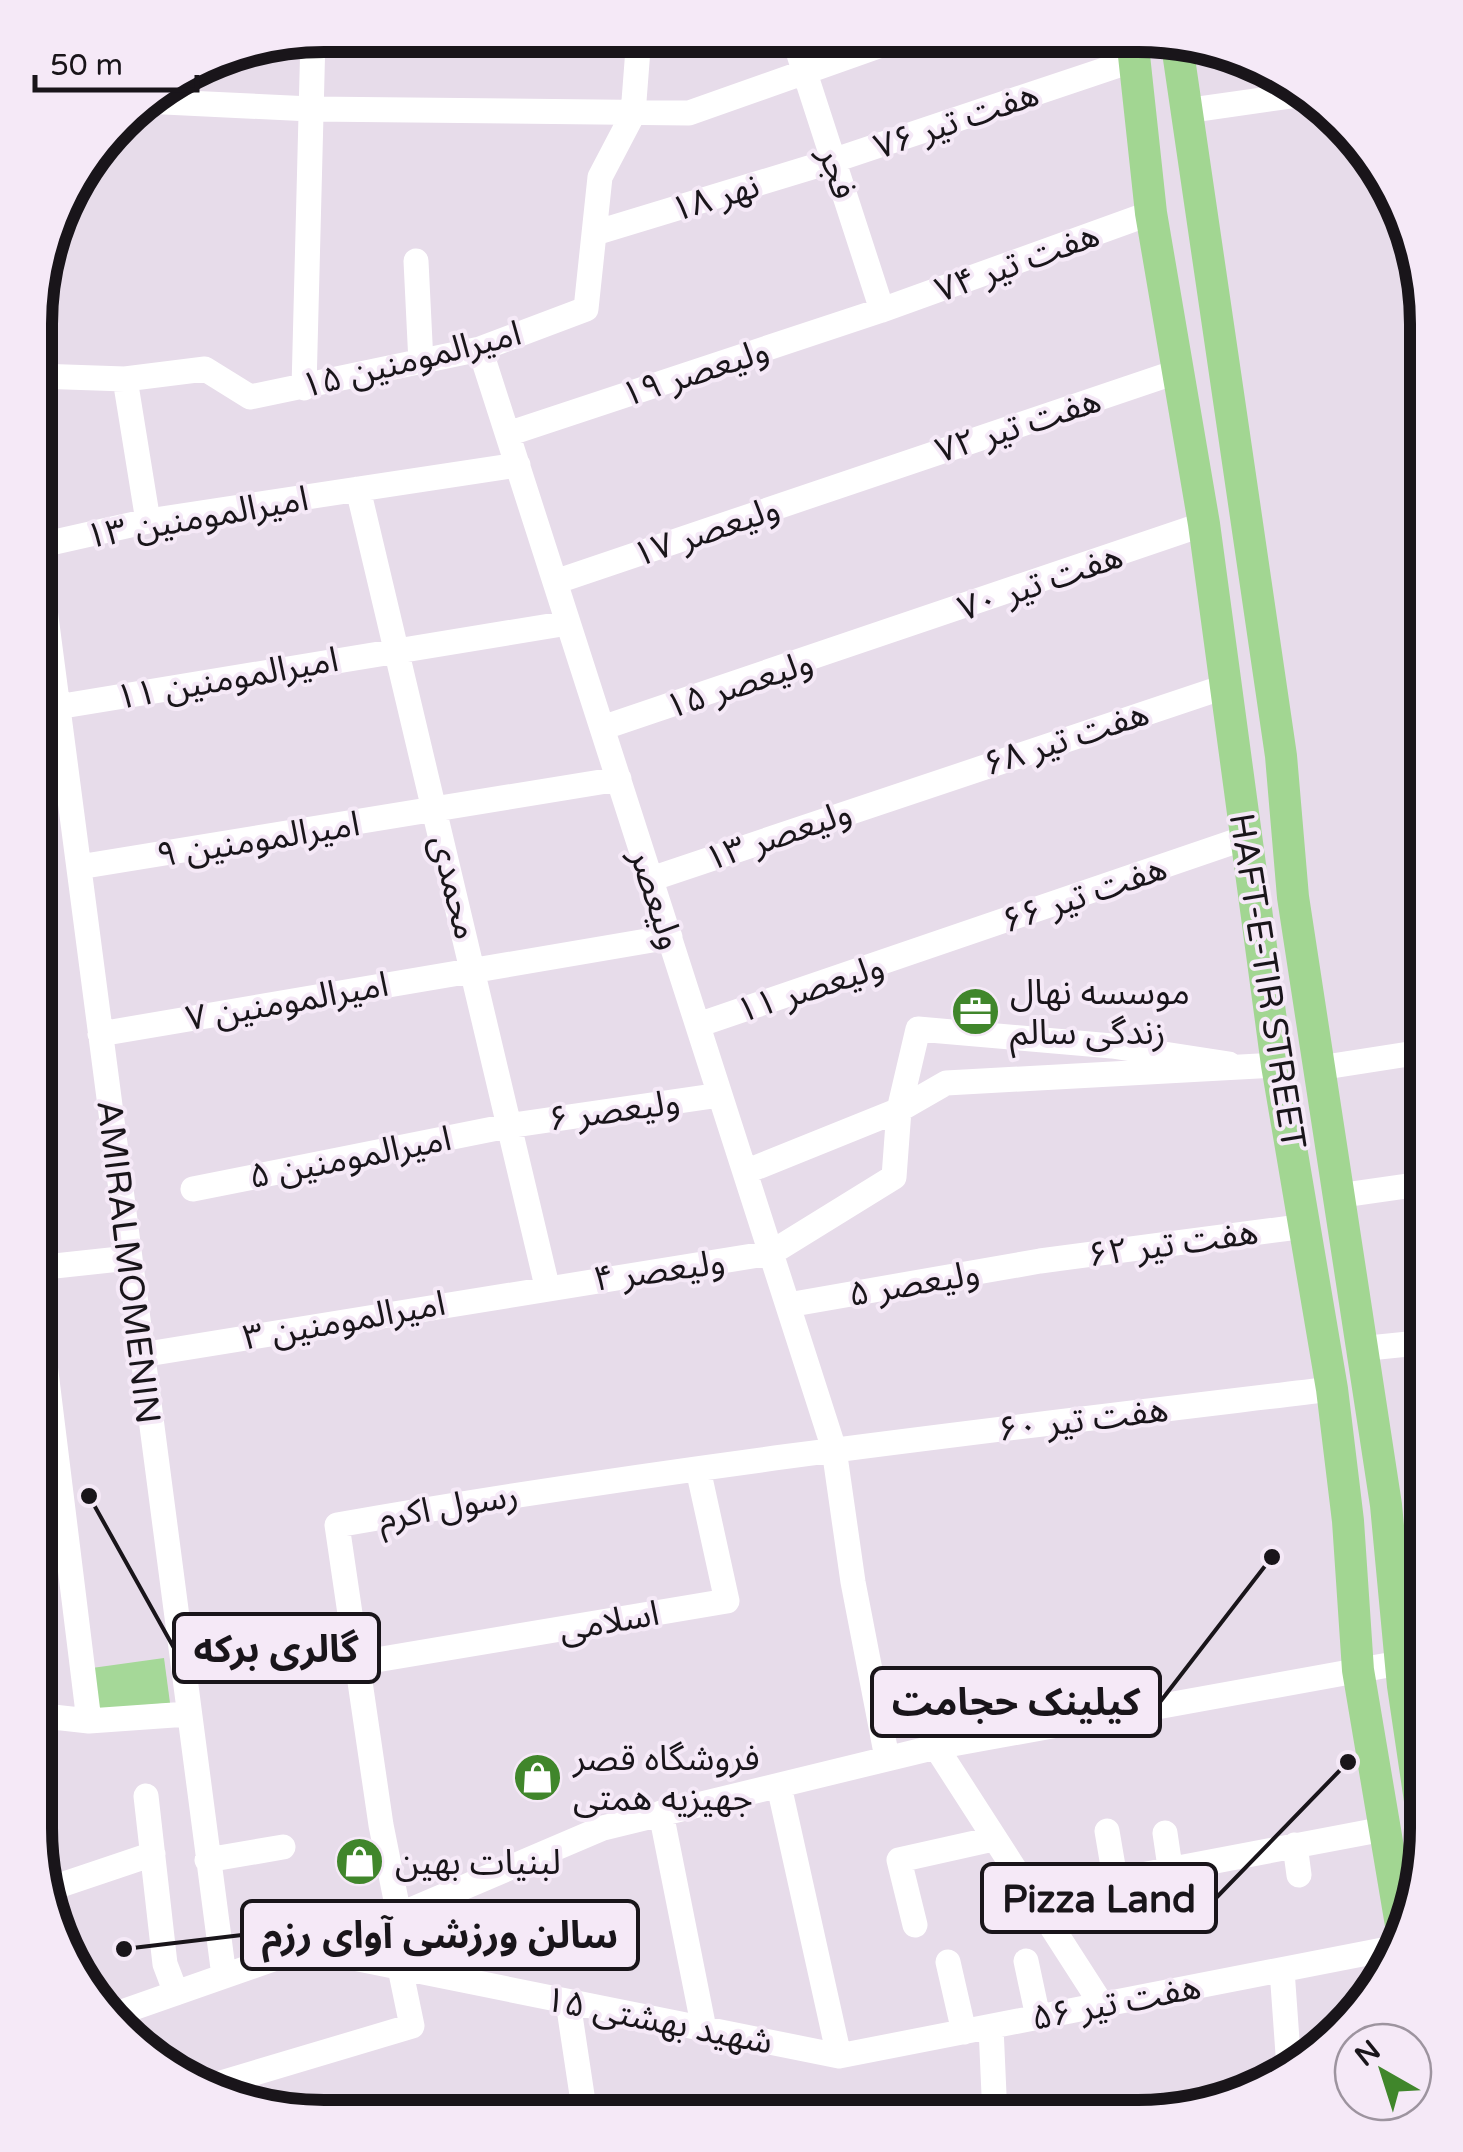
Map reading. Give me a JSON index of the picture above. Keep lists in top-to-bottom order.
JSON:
{
  "streets": {
    "main road": ["HAFT-E-TIR STREET"],
    "street": [
      "هفت تیر ۷۶",
      "فجر",
      "نهر ۱۸",
      "هفت تیر ۷۴",
      "امیرالمومنین ۱۵",
      "ولیعصر ۱۹",
      "هفت تیر ۷۲",
      "امیرالمومنین ۱۳",
      "ولیعصر ۱۷",
      "هفت تیر ۷۰",
      "امیرالمومنین ۱۱",
      "ولیعصر ۱۵",
      "هفت تیر ۶۸",
      "ولیعصر ۱۳",
      "امیرالمومنین ۹",
      "محمدی",
      "هفت تیر ۶۶",
      "ولیعصر",
      "ولیعصر ۱۱",
      "امیرالمومنین ۷",
      "ولیعصر ۶",
      "امیرالمومنین ۵",
      "هفت تیر ۶۲",
      "AMIRALMOMENIN",
      "ولیعصر ۴",
      "ولیعصر ۵",
      "امیرالمومنین ۳",
      "هفت تیر ۶۰",
      "رسول اکرم",
      "اسلامی",
      "هفت تیر ۵۶",
      "شهید بهشتی ۱۵"
    ]
  },
  "crossings": [
    ["هفت تیر ۷۶", "فجر"],
    ["هفت تیر ۷۶", "نهر ۱۸"],
    ["فجر", "نهر ۱۸"],
    ["فجر", "هفت تیر ۷۴"],
    ["فجر", "ولیعصر ۱۹"],
    ["نهر ۱۸", "امیرالمومنین ۱۵"],
    ["هفت تیر ۷۴", "ولیعصر ۱۹"],
    ["هفت تیر ۷۴", "HAFT-E-TIR STREET"],
    ["امیرالمومنین ۱۵", "ولیعصر"],
    ["ولیعصر ۱۹", "ولیعصر"],
    ["هفت تیر ۷۲", "ولیعصر ۱۷"],
    ["هفت تیر ۷۲", "HAFT-E-TIR STREET"],
    ["امیرالمومنین ۱۳", "محمدی"],
    ["امیرالمومنین ۱۳", "ولیعصر"],
    ["ولیعصر ۱۷", "ولیعصر"],
    ["هفت تیر ۷۰", "ولیعصر ۱۵"],
    ["هفت تیر ۷۰", "HAFT-E-TIR STREET"],
    ["امیرالمومنین ۱۱", "محمدی"],
    ["امیرالمومنین ۱۱", "ولیعصر"],
    ["ولیعصر ۱۵", "ولیعصر"],
    ["هفت تیر ۶۸", "ولیعصر ۱۳"],
    ["هفت تیر ۶۸", "HAFT-E-TIR STREET"],
    ["ولیعصر ۱۳", "ولیعصر"],
    ["امیرالمومنین ۹", "محمدی"],
    ["امیرالمومنین ۹", "ولیعصر"],
    ["امیرالمومنین ۹", "AMIRALMOMENIN"],
    ["محمدی", "امیرالمومنین ۷"],
    ["محمدی", "ولیعصر ۶"],
    ["محمدی", "امیرالمومنین ۵"],
    ["محمدی", "ولیعصر ۴"],
    ["محمدی", "امیرالمومنین ۳"],
    ["هفت تیر ۶۶", "HAFT-E-TIR STREET"],
    ["هفت تیر ۶۶", "ولیعصر ۱۱"],
    ["ولیعصر", "ولیعصر ۱۱"],
    ["ولیعصر", "امیرالمومنین ۷"],
    ["ولیعصر", "ولیعصر ۶"],
    ["ولیعصر", "ولیعصر ۴"],
    ["ولیعصر", "ولیعصر ۵"],
    ["ولیعصر", "هفت تیر ۶۰"],
    ["HAFT-E-TIR STREET", "هفت تیر ۶۲"],
    ["HAFT-E-TIR STREET", "هفت تیر ۶۰"],
    ["امیرالمومنین ۷", "AMIRALMOMENIN"],
    ["ولیعصر ۶", "امیرالمومنین ۵"],
    ["هفت تیر ۶۲", "ولیعصر ۵"],
    ["AMIRALMOMENIN", "امیرالمومنین ۳"],
    ["ولیعصر ۴", "امیرالمومنین ۳"],
    ["هفت تیر ۶۰", "رسول اکرم"],
    ["هفت تیر ۶۰", "اسلامی"],
    ["رسول اکرم", "اسلامی"],
    ["هفت تیر ۵۶", "شهید بهشتی ۱۵"]
  ],
  "places": {
    "office": ["موسسه نهال زندگی سالم"],
    "other": [
      "گالری برکه",
      "کیلینک حجامت",
      "Pizza Land",
      "سالن ورزشی آوای رزم"
    ],
    "shop": ["فروشگاه قصر جهیزیه همتی", "لبنیات بهین"]
  },
  "scale_bar": "50 m",
  "north": "top left"
}
